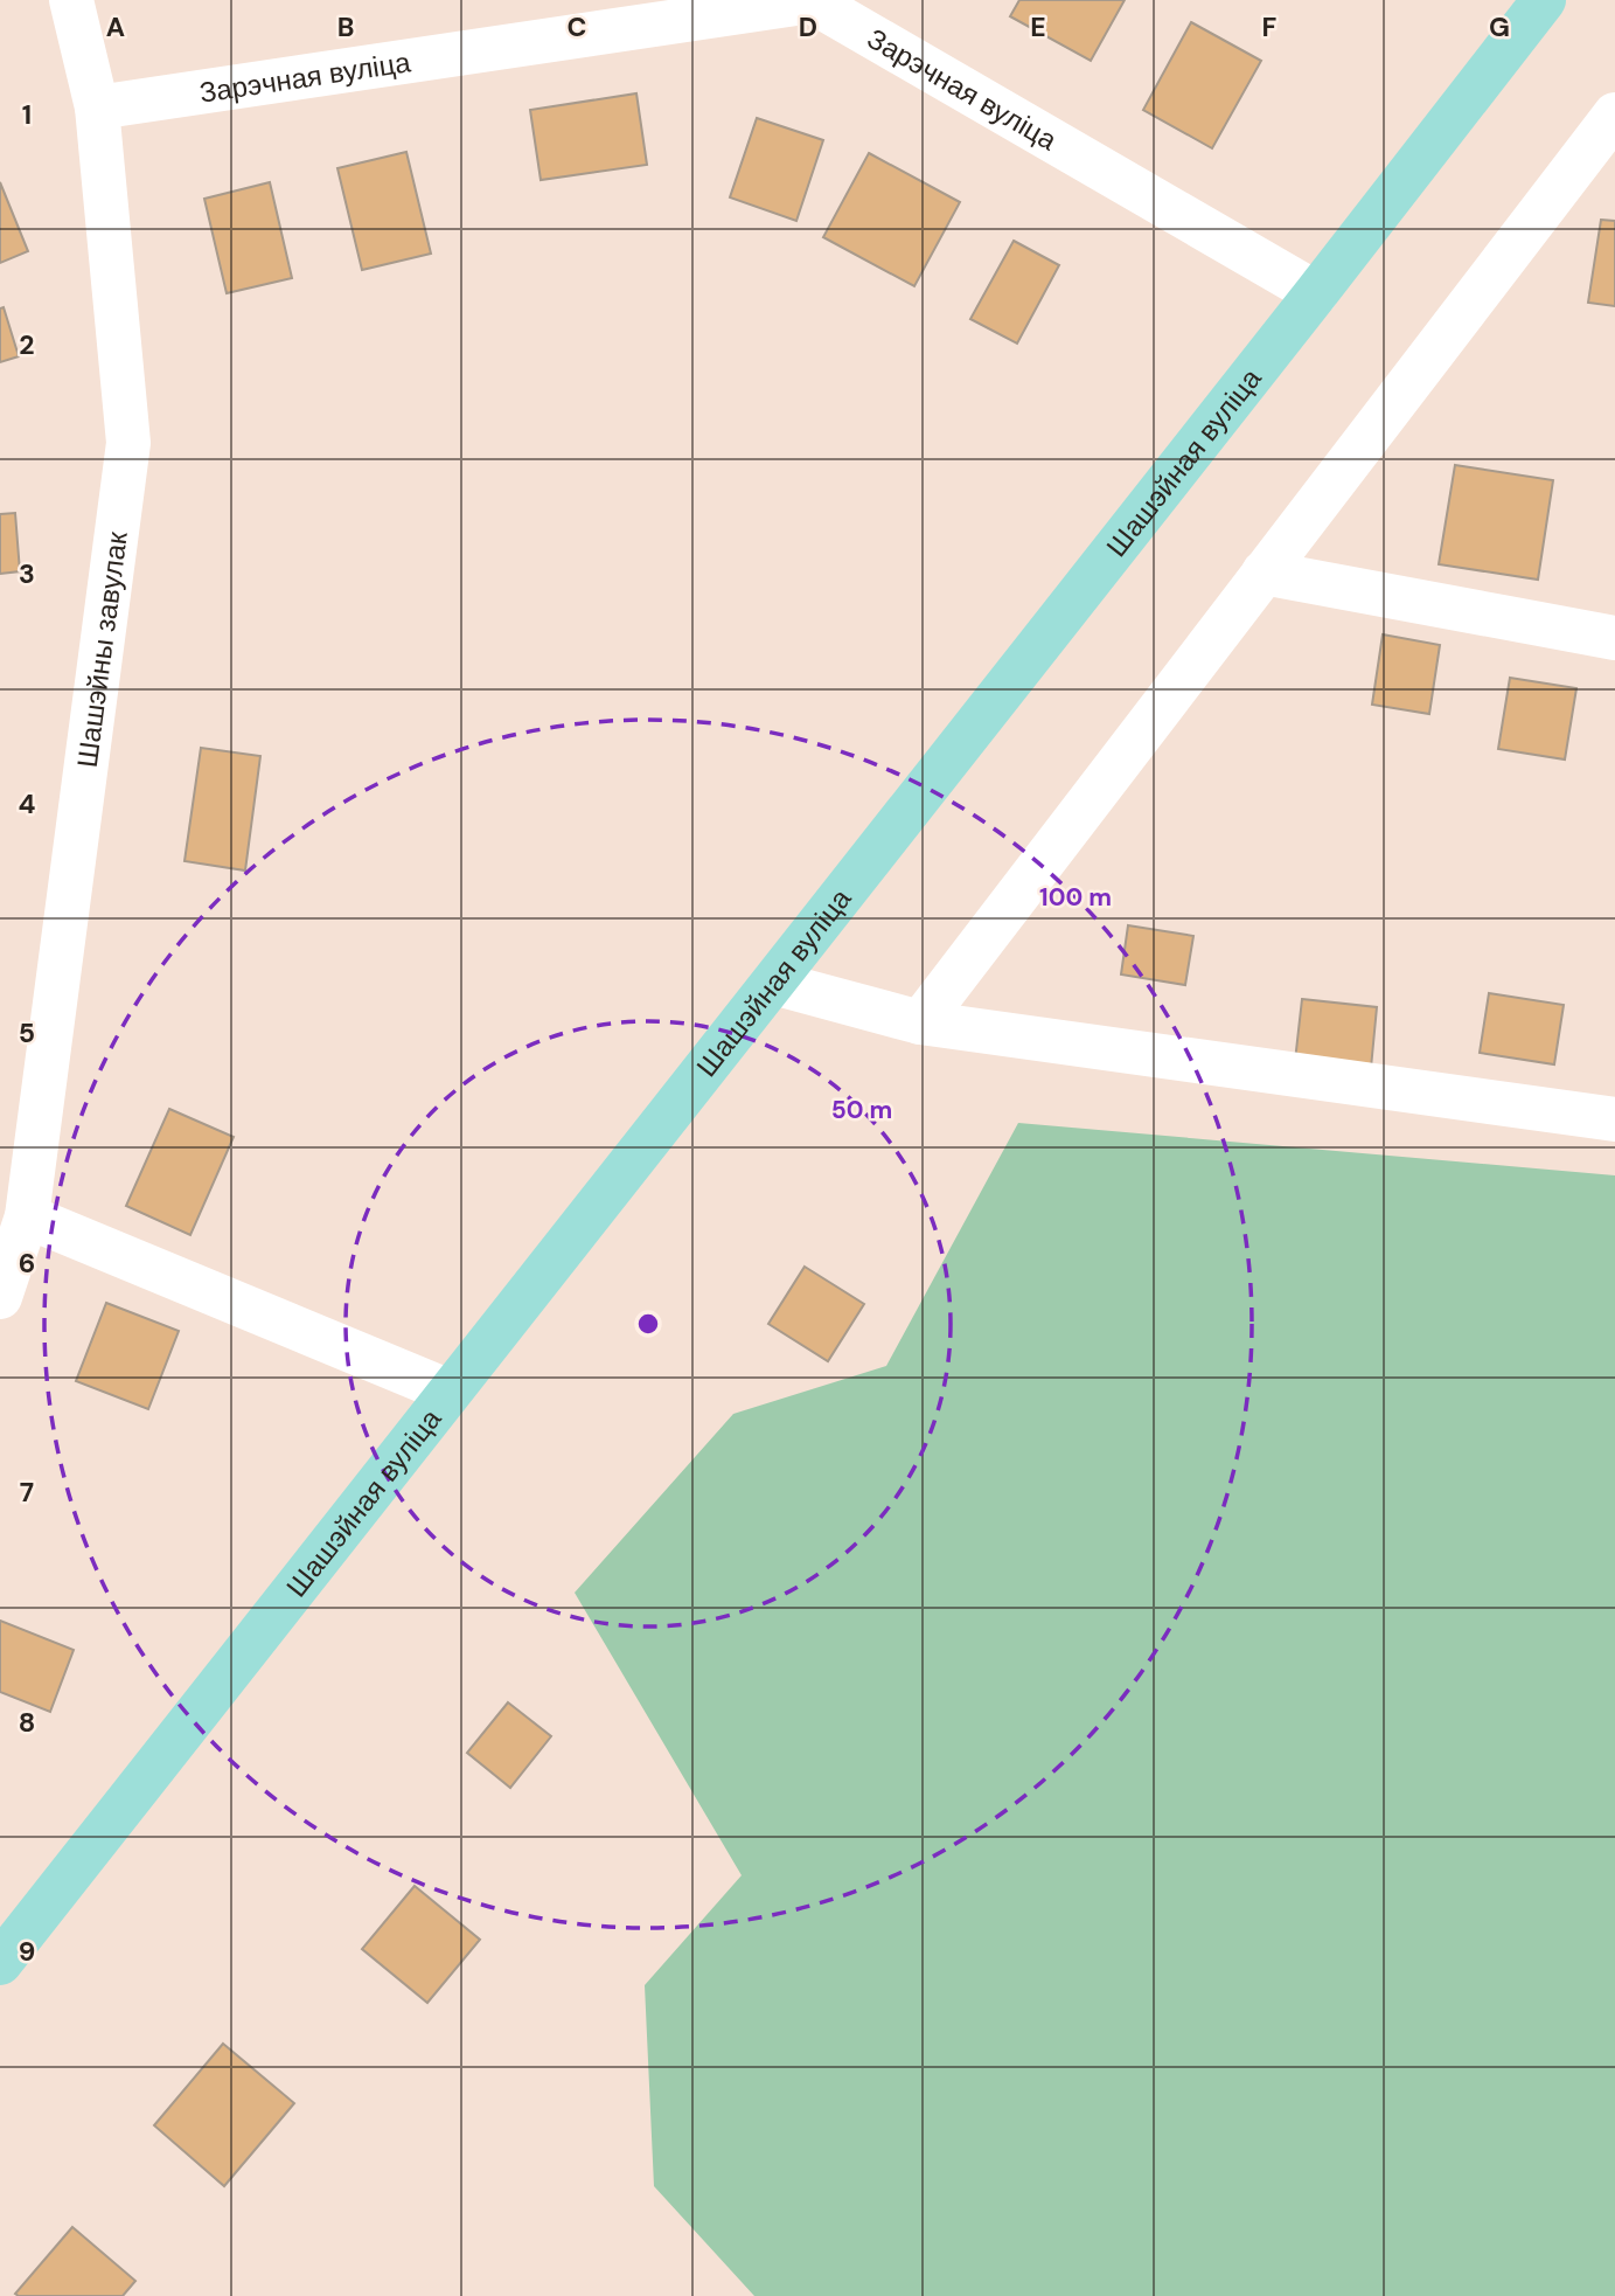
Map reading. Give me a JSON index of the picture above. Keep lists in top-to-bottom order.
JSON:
{
  "streets": {
    "main road": ["Шашэйная вуліца"],
    "street": ["Зарэчная вуліца", "Шашэйны завулак"]
  },
  "crossings": [
    ["Зарэчная вуліца", "Шашэйная вуліца"],
    ["Зарэчная вуліца", "Шашэйны завулак"]
  ],
  "grid": {
    "columns": [
      "A",
      "B",
      "C",
      "D",
      "E",
      "F",
      "G"
    ],
    "rows": [
      "1",
      "2",
      "3",
      "4",
      "5",
      "6",
      "7",
      "8",
      "9"
    ]
  },
  "rings": ["100 m", "50 m"]
}
